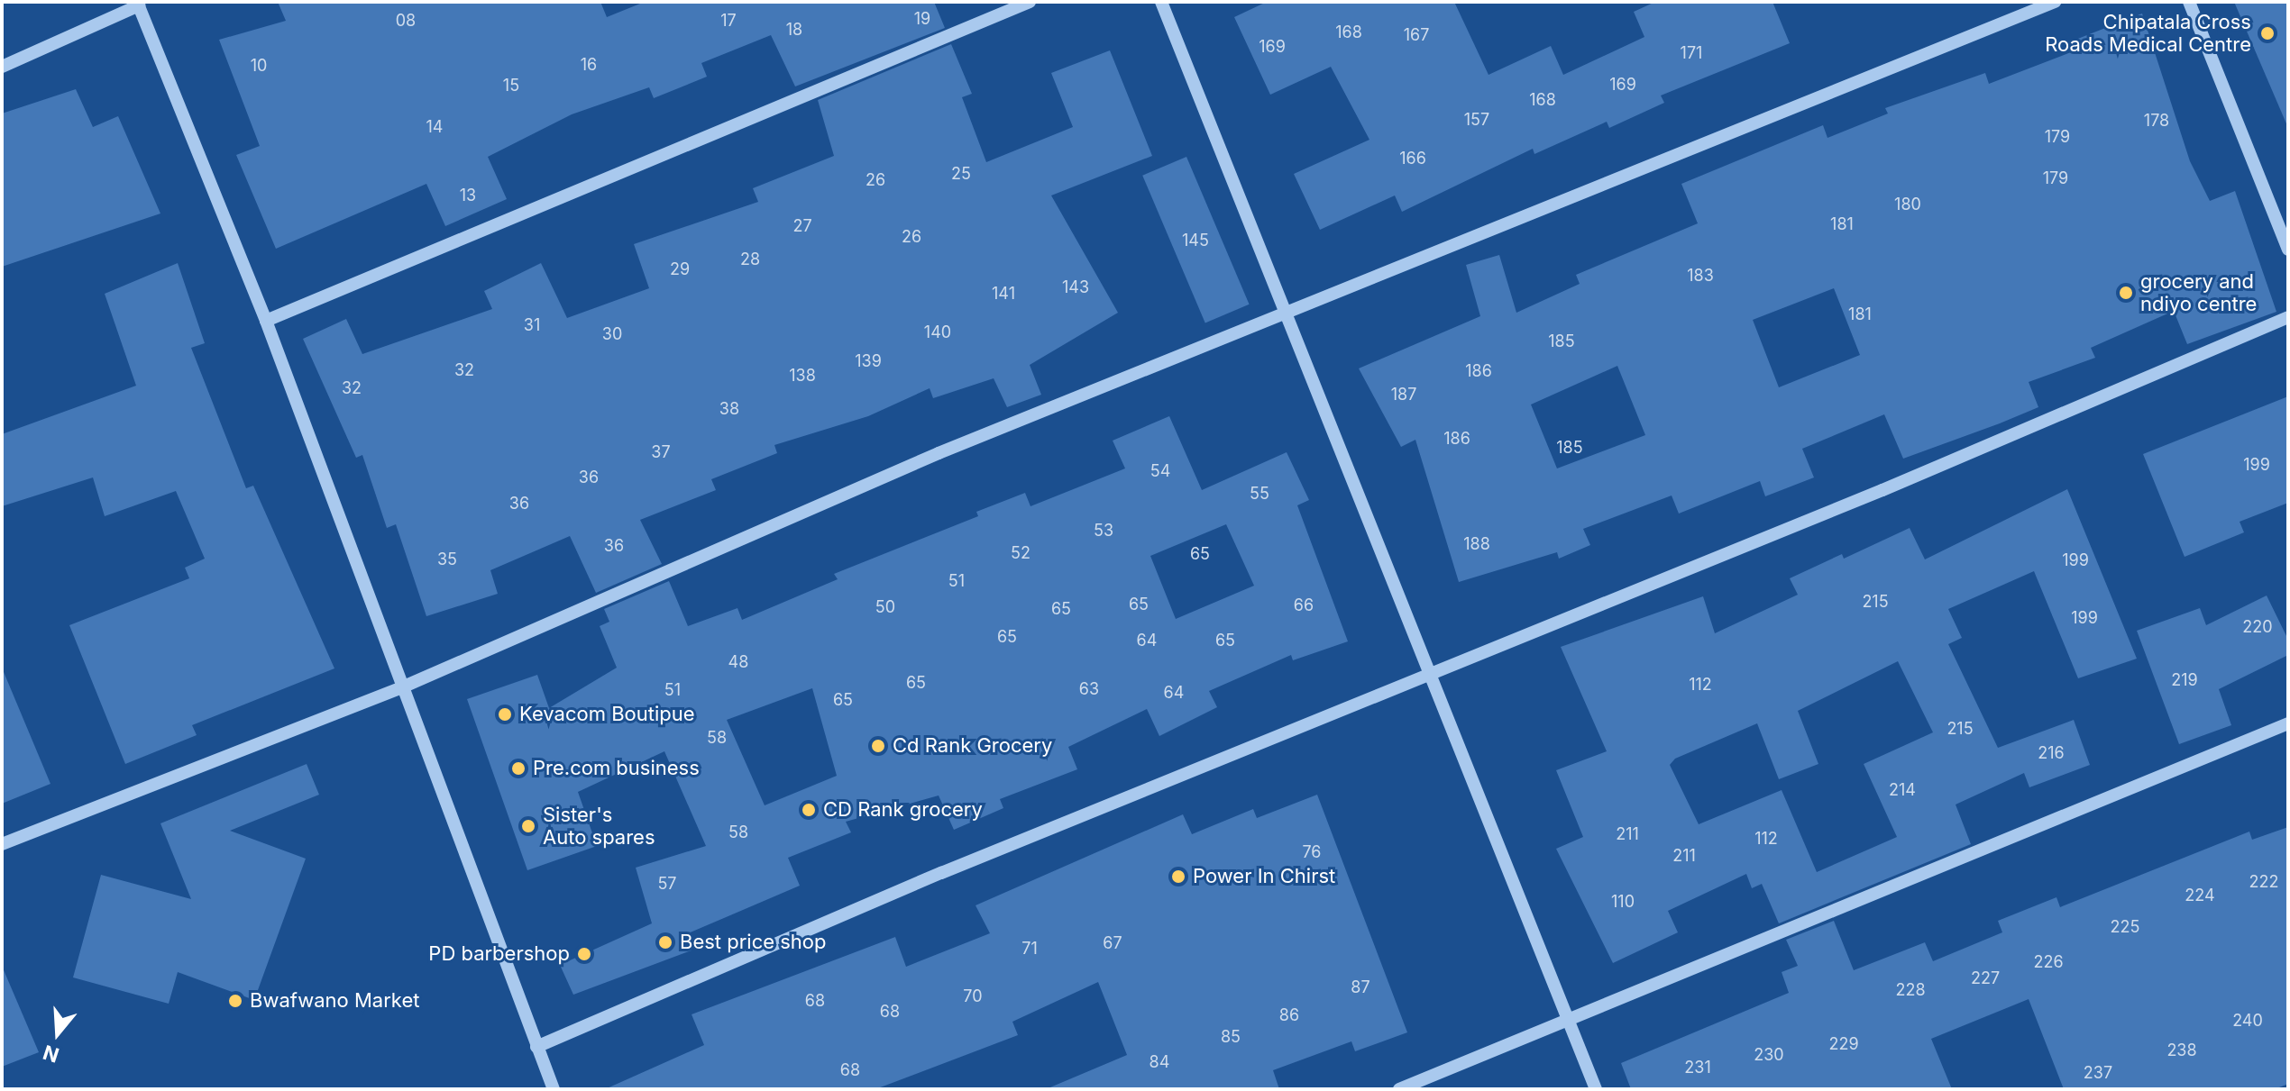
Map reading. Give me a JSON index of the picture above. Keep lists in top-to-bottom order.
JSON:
{
  "places": [
    "Chipatala Cross Roads Medical Centre",
    "grocery and ndiyo centre",
    "Kevacom Boutipue",
    "Cd Rank Grocery",
    "Pre.com business",
    "CD Rank grocery",
    "Sister's Auto spares",
    "Power In Chirst",
    "Best price shop",
    "PD barbershop",
    "Bwafwano Market"
  ],
  "house_numbers": [
    "19",
    "08",
    "17",
    "18",
    "168",
    "167",
    "169",
    "171",
    "16",
    "10",
    "169",
    "15",
    "168",
    "157",
    "178",
    "14",
    "179",
    "166",
    "25",
    "179",
    "26",
    "13",
    "180",
    "181",
    "27",
    "26",
    "145",
    "28",
    "29",
    "183",
    "143",
    "141",
    "181",
    "31",
    "140",
    "30",
    "185",
    "139",
    "32",
    "186",
    "138",
    "32",
    "187",
    "38",
    "186",
    "185",
    "37",
    "199",
    "54",
    "36",
    "55",
    "36",
    "53",
    "188",
    "36",
    "52",
    "65",
    "35",
    "199",
    "51",
    "215",
    "65",
    "66",
    "50",
    "65",
    "199",
    "220",
    "65",
    "64",
    "65",
    "48",
    "219",
    "65",
    "112",
    "63",
    "51",
    "64",
    "65",
    "215",
    "58",
    "216",
    "214",
    "58",
    "211",
    "112",
    "76",
    "211",
    "222",
    "57",
    "224",
    "110",
    "225",
    "67",
    "71",
    "226",
    "227",
    "87",
    "228",
    "70",
    "68",
    "68",
    "86",
    "240",
    "85",
    "229",
    "238",
    "230",
    "84",
    "231",
    "68",
    "237"
  ],
  "north": "bottom"
}
